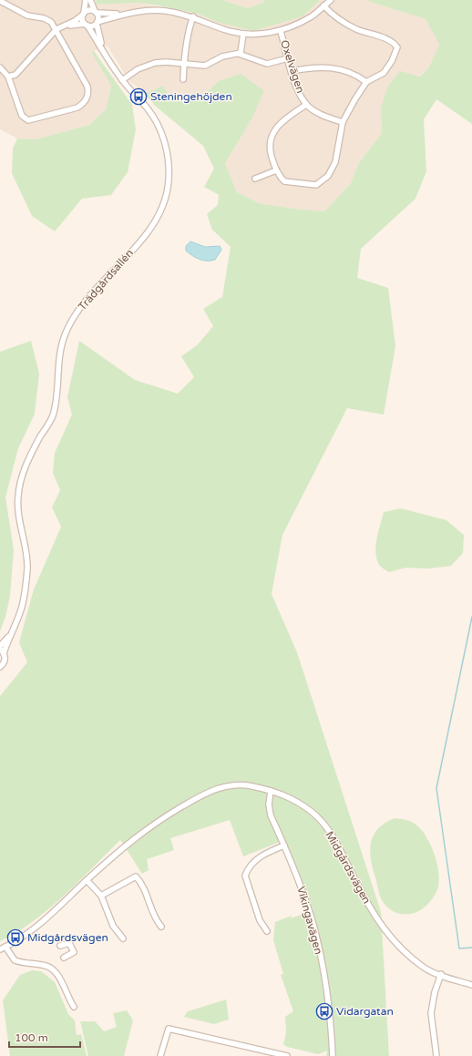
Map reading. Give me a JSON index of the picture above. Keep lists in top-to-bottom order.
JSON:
{
  "streets": {
    "street": [
      "Oxelvägen",
      "Trädgårdsallén",
      "Midgårdsvägen",
      "Vikingavägen"
    ]
  },
  "crossings": [
    ["Midgårdsvägen", "Vikingavägen"]
  ],
  "places": {
    "bus stop": ["Steningehöjden", "Midgårdsvägen", "Vidargatan"]
  },
  "scale_bar": "100 m"
}
